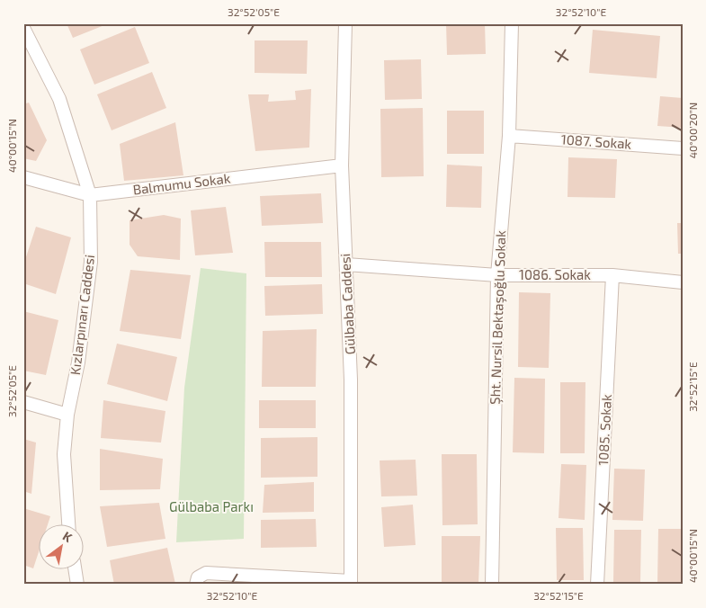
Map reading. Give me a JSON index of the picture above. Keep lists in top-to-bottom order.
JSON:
{
  "streets": {
    "street": [
      "1087. Sokak",
      "Balmumu Sokak",
      "1086. Sokak",
      "Gülbaba Caddesi",
      "Kızlarpınarı Caddesi",
      "Şht. Nursil Bektaşoğlu Sokak",
      "1085. Sokak"
    ]
  },
  "crossings": [
    ["1087. Sokak", "Şht. Nursil Bektaşoğlu Sokak"],
    ["Balmumu Sokak", "Gülbaba Caddesi"],
    ["Balmumu Sokak", "Kızlarpınarı Caddesi"],
    ["1086. Sokak", "Gülbaba Caddesi"],
    ["1086. Sokak", "Şht. Nursil Bektaşoğlu Sokak"],
    ["1086. Sokak", "1085. Sokak"]
  ],
  "parks": ["Gülbaba Parkı"],
  "north": "top right",
  "coordinates": [
    "32°52'05\"E",
    "32°52'10\"E",
    "40°00'20\"N",
    "40°00'15\"N",
    "32°52'15\"E"
  ]
}
